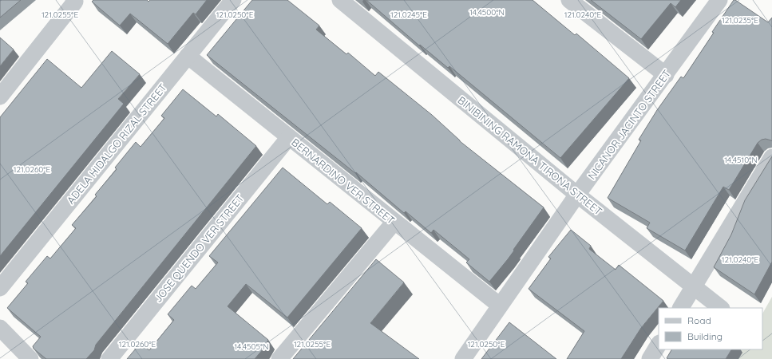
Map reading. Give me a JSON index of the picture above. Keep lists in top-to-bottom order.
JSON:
{
  "streets": {
    "street": [
      "NICANOR JACINTO STREET",
      "ADELA HIDALGO RIZAL STREET",
      "BINIBINING RAMONA TIRONA STREET",
      "BERNARDINO VER STREET",
      "JOSE QUENDO VER STREET"
    ]
  },
  "crossings": [
    ["NICANOR JACINTO STREET", "BINIBINING RAMONA TIRONA STREET"],
    ["NICANOR JACINTO STREET", "BERNARDINO VER STREET"],
    ["ADELA HIDALGO RIZAL STREET", "BERNARDINO VER STREET"],
    ["BERNARDINO VER STREET", "JOSE QUENDO VER STREET"]
  ],
  "legend": ["Road", "Building"],
  "coordinates": [
    "14.4500°N",
    "121.0255°E",
    "121.0250°E",
    "121.0245°E",
    "121.0240°E",
    "121.0235°E",
    "14.4510°N",
    "121.0260°E",
    "14.4505°N"
  ]
}
